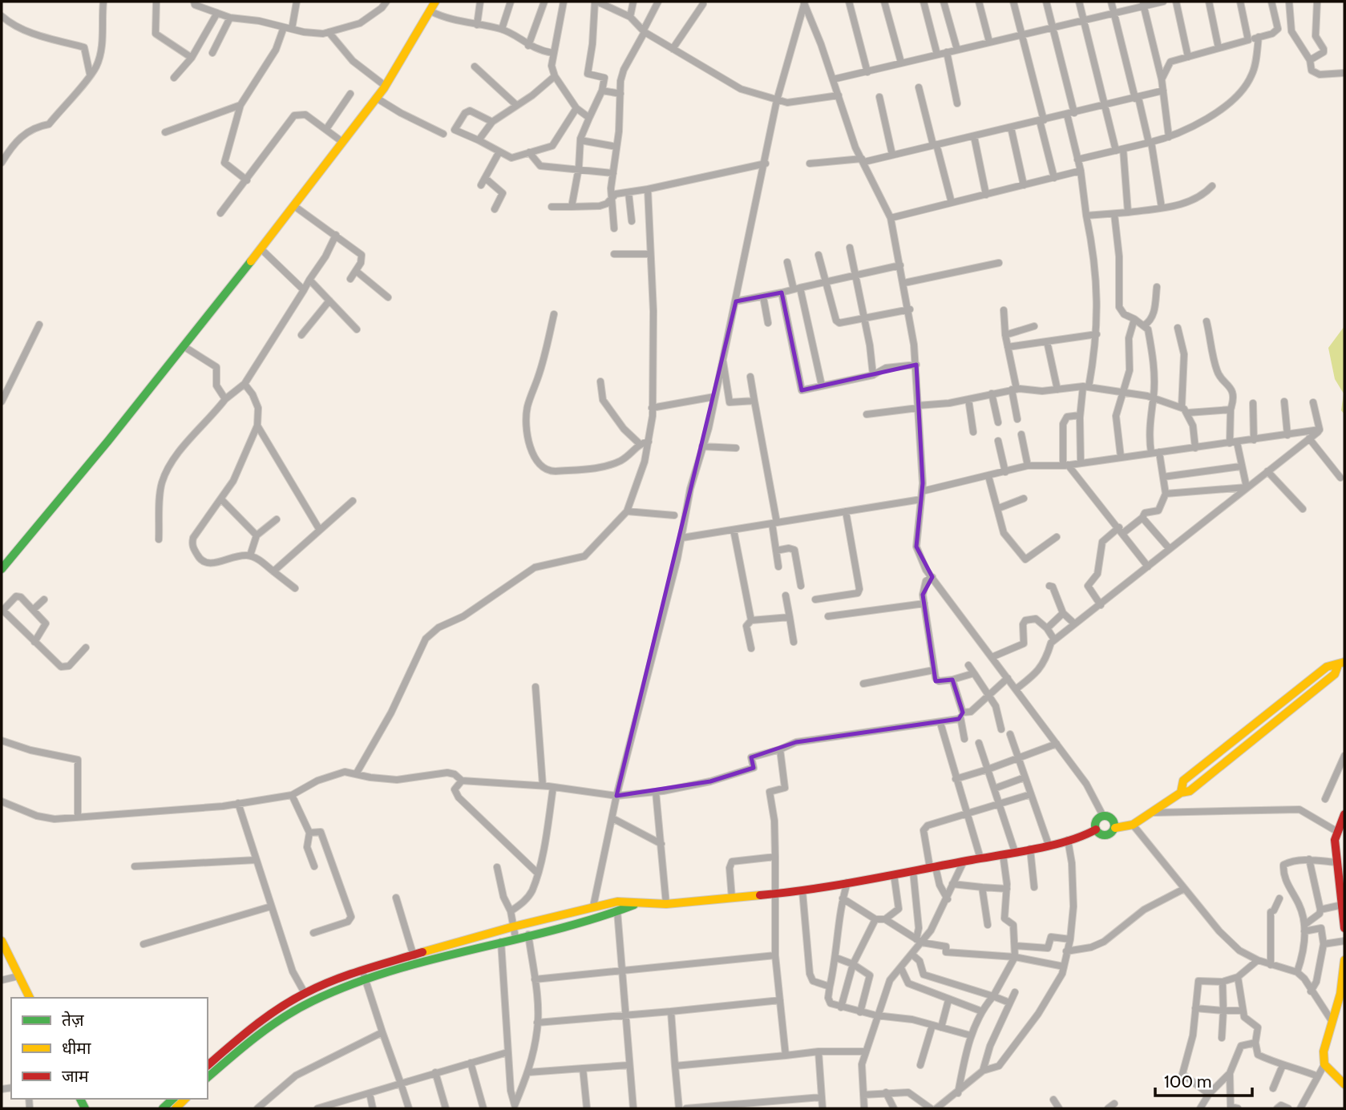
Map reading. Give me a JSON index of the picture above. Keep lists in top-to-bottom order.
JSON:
{
  "legend": ["तेज़", "धीमा", "जाम"],
  "scale_bar": "100 m"
}
